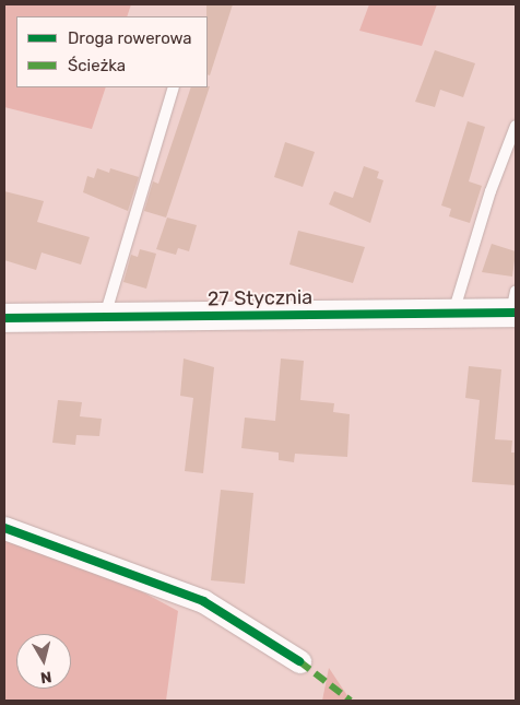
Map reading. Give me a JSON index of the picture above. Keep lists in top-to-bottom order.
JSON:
{
  "streets": {
    "street": ["27 Stycznia"]
  },
  "legend": ["Droga rowerowa", "Ścieżka"],
  "north": "bottom"
}
